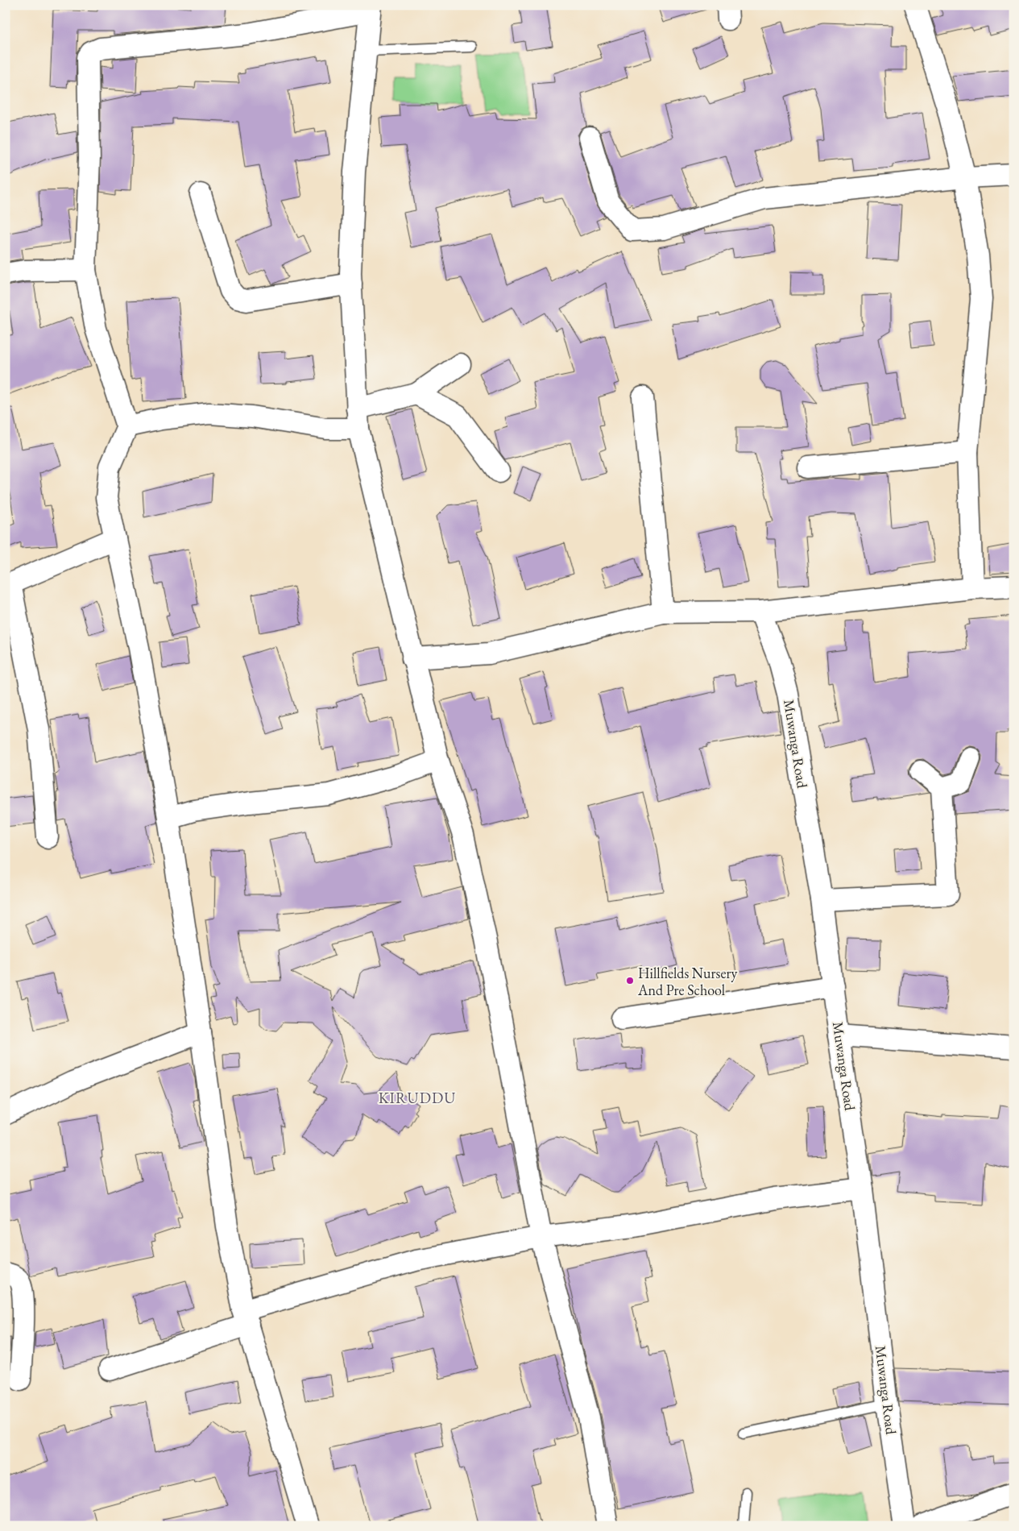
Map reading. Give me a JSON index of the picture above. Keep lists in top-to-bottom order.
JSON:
{
  "streets": {
    "street": ["Muwanga Road"]
  },
  "districts": ["KIRUDDU"],
  "places": ["Hillfields Nursery And Pre School"]
}
